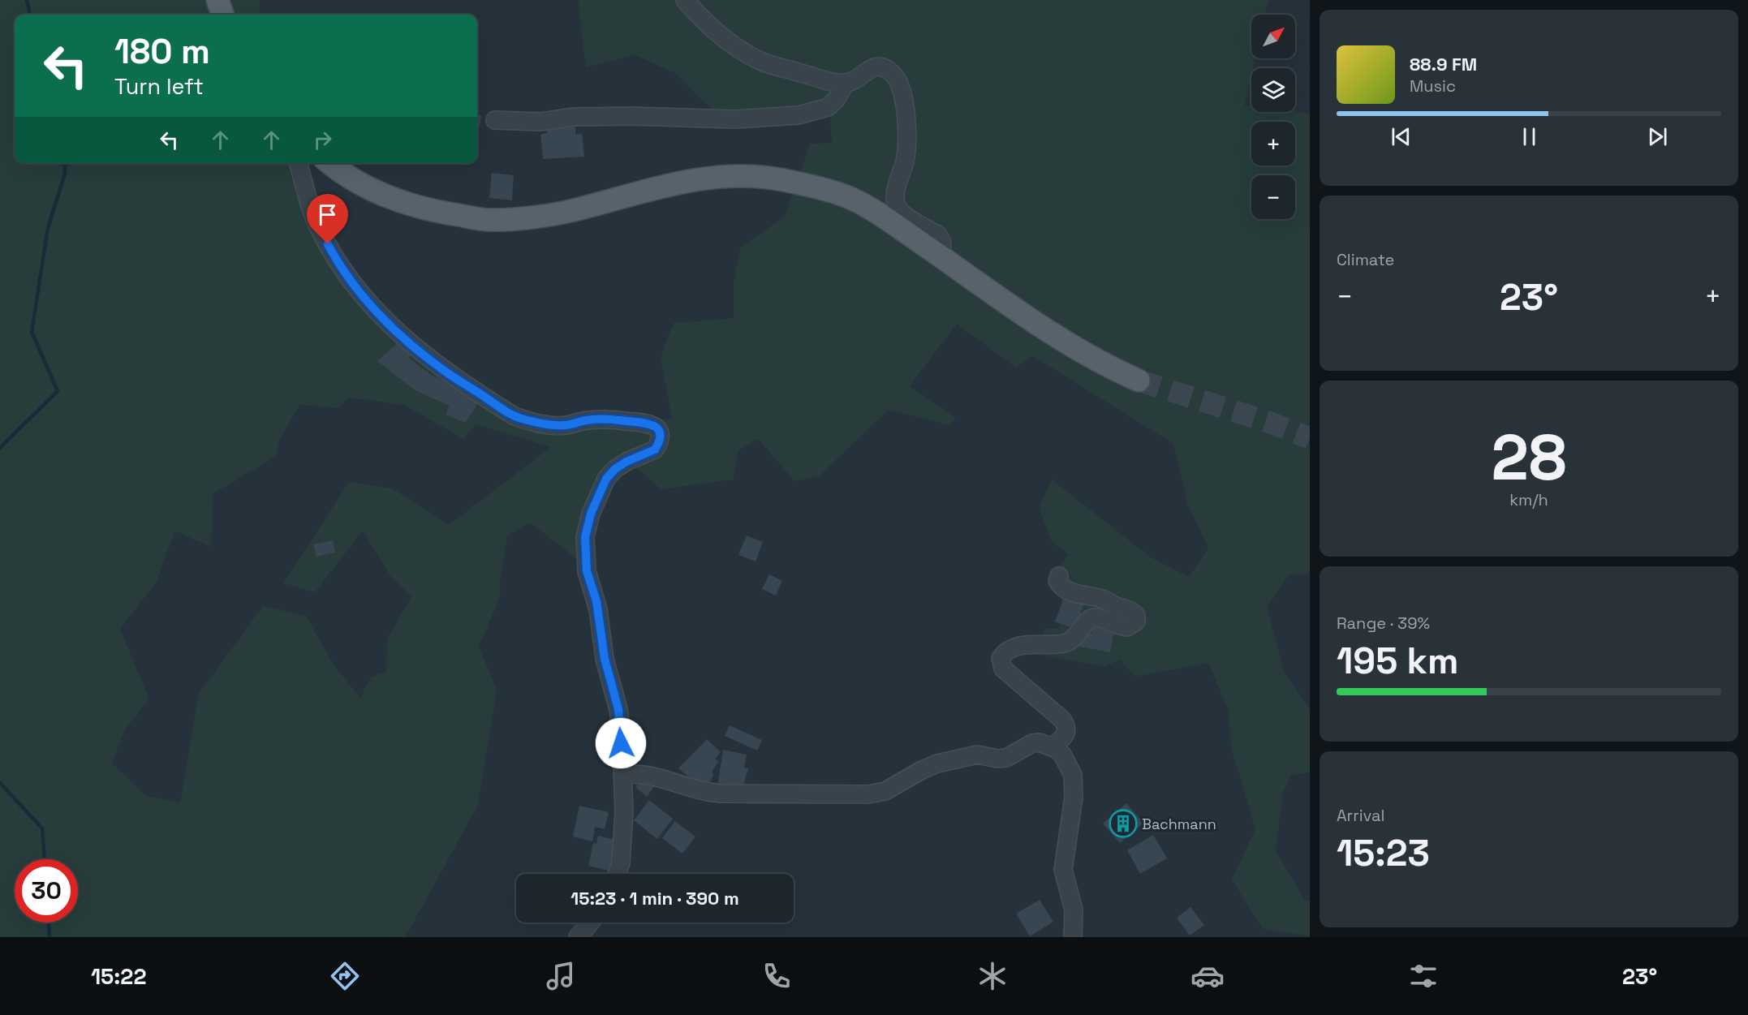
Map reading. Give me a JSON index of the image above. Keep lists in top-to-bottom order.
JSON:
{
  "places": {
    "building": ["Bachmann"]
  },
  "north": "top right",
  "page": {
    "map_buttons": ["+", "−"],
    "turn": ["180 m", "Turn left"],
    "song": ["88.9 FM", "Music"],
    "tile": [
      "Climate",
      ["28", "km/h"],
      ["Range · 39%", "195 km"],
      ["Arrival", "15:23"]
    ],
    "heat": ["−", "23°", "+"],
    "limit": "30",
    "trip": "15:23 · 1 min · 390 m",
    "tabs": ["15:22", "23°"]
  }
}
